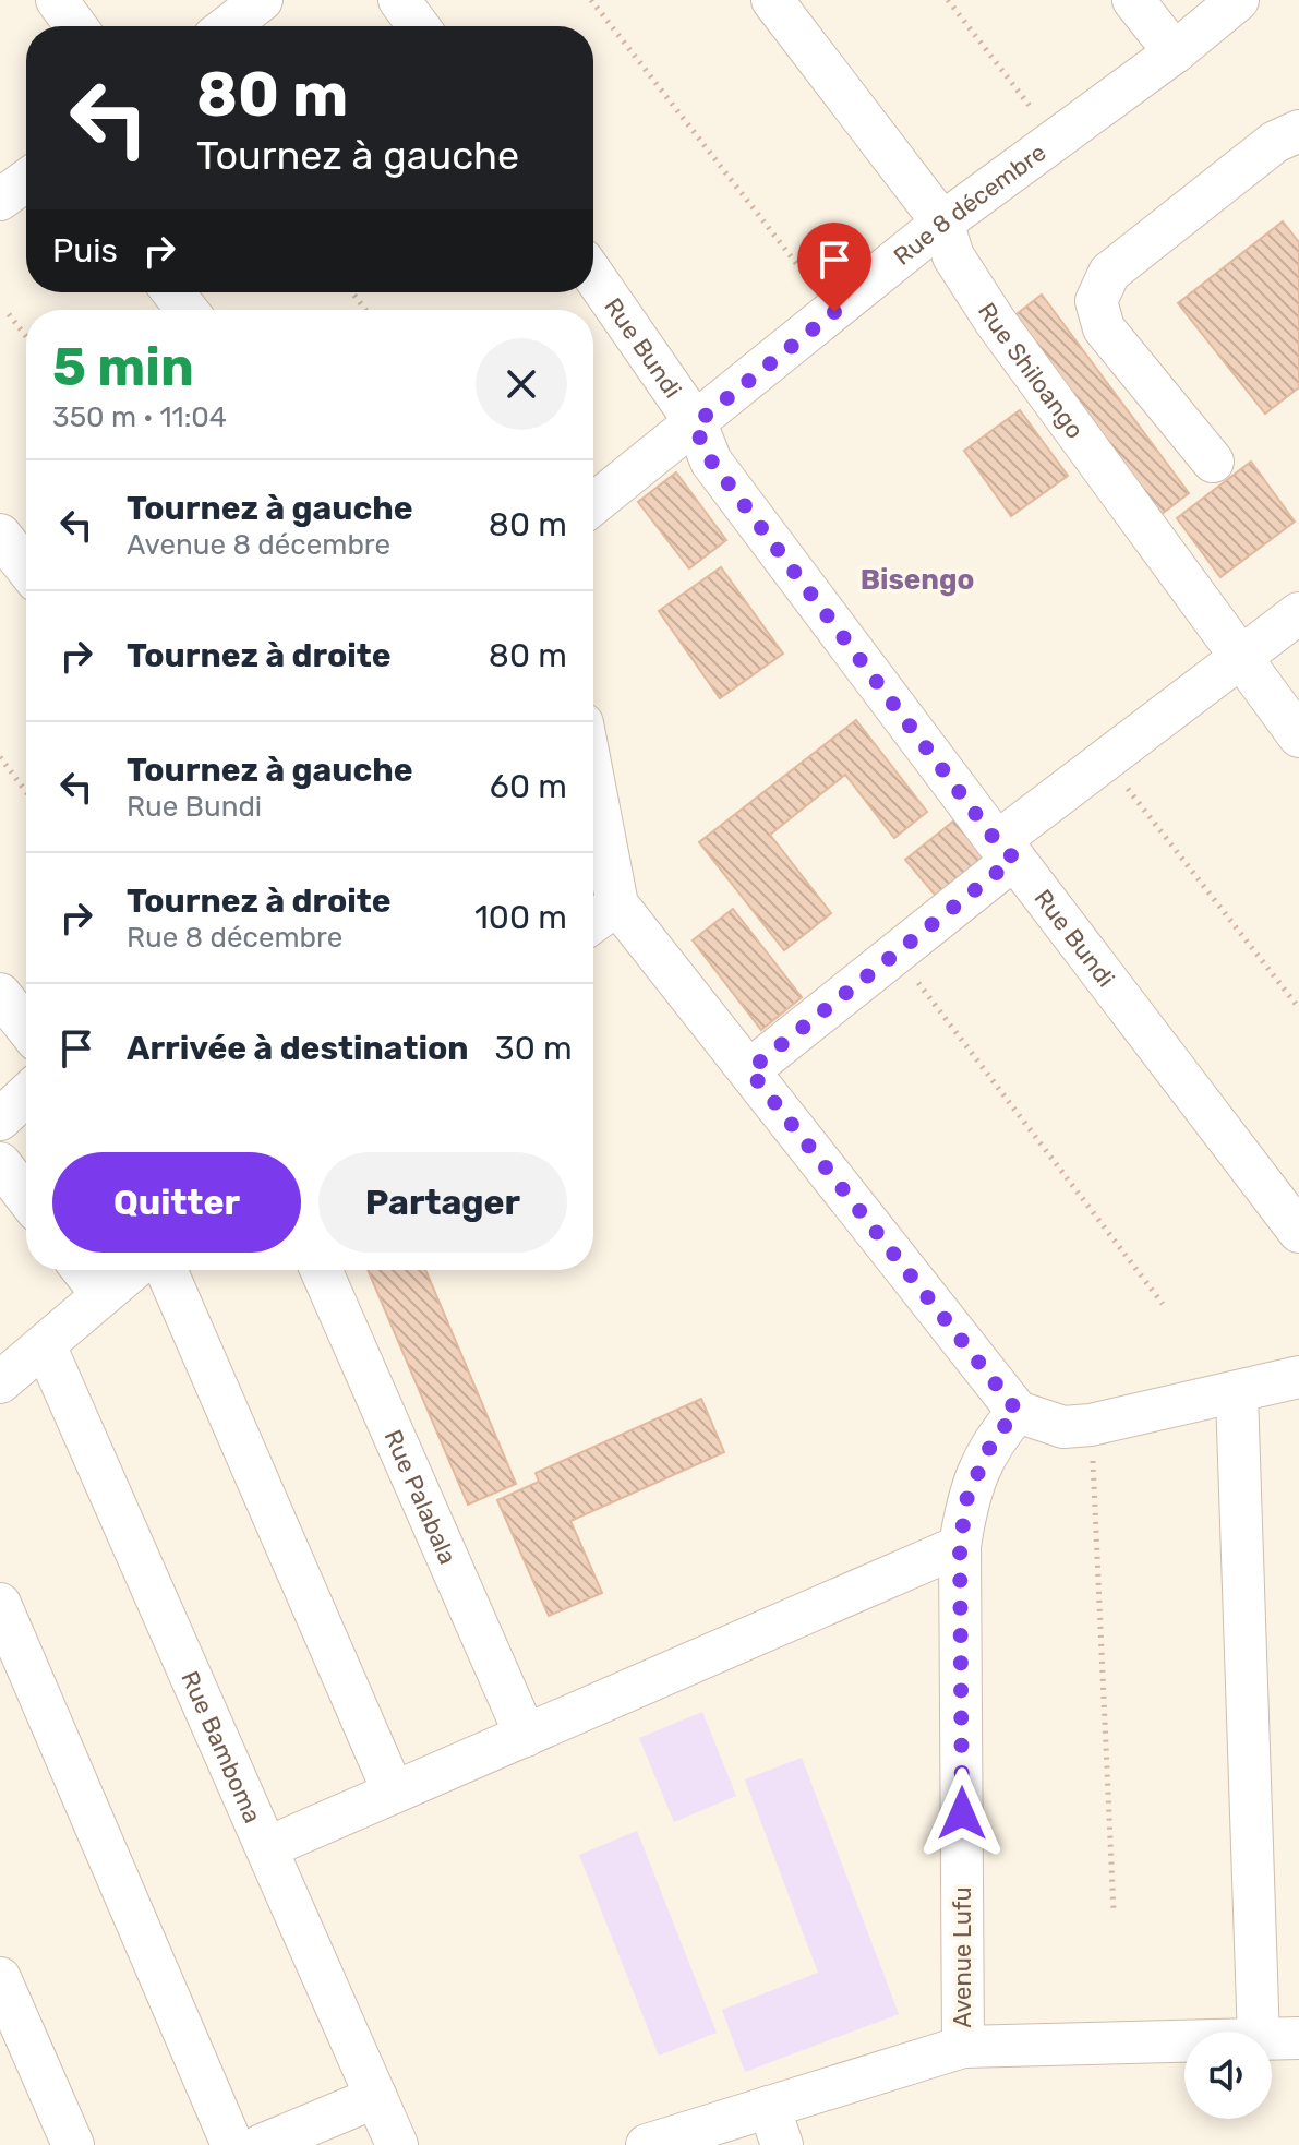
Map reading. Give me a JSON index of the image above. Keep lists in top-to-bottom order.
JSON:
{
  "streets": {
    "street": [
      "Rue 8 décembre",
      "Rue Bundi",
      "Rue Shiloango",
      "Rue Palabala",
      "Rue Bamboma",
      "Avenue Lufu"
    ]
  },
  "crossings": [
    ["Rue 8 décembre", "Rue Bundi"],
    ["Rue 8 décembre", "Rue Shiloango"]
  ],
  "districts": ["Bisengo"],
  "page": {
    "turn": ["80 m", "Tournez à gauche"],
    "then": "Puis",
    "heading": ["5 min", "350 m · 11:04"],
    "list": [
      {
        "name": "Tournez à gauche",
        "note": "Avenue 8 décembre",
        "value": "80 m"
      },
      {
        "name": "Tournez à droite",
        "value": "80 m"
      },
      {
        "name": "Tournez à gauche",
        "note": "Rue Bundi",
        "value": "60 m"
      },
      {
        "name": "Tournez à droite",
        "note": "Rue 8 décembre",
        "value": "100 m"
      },
      {
        "name": "Arrivée à destination",
        "value": "30 m"
      }
    ],
    "buttons": ["Quitter", "Partager"]
  }
}
